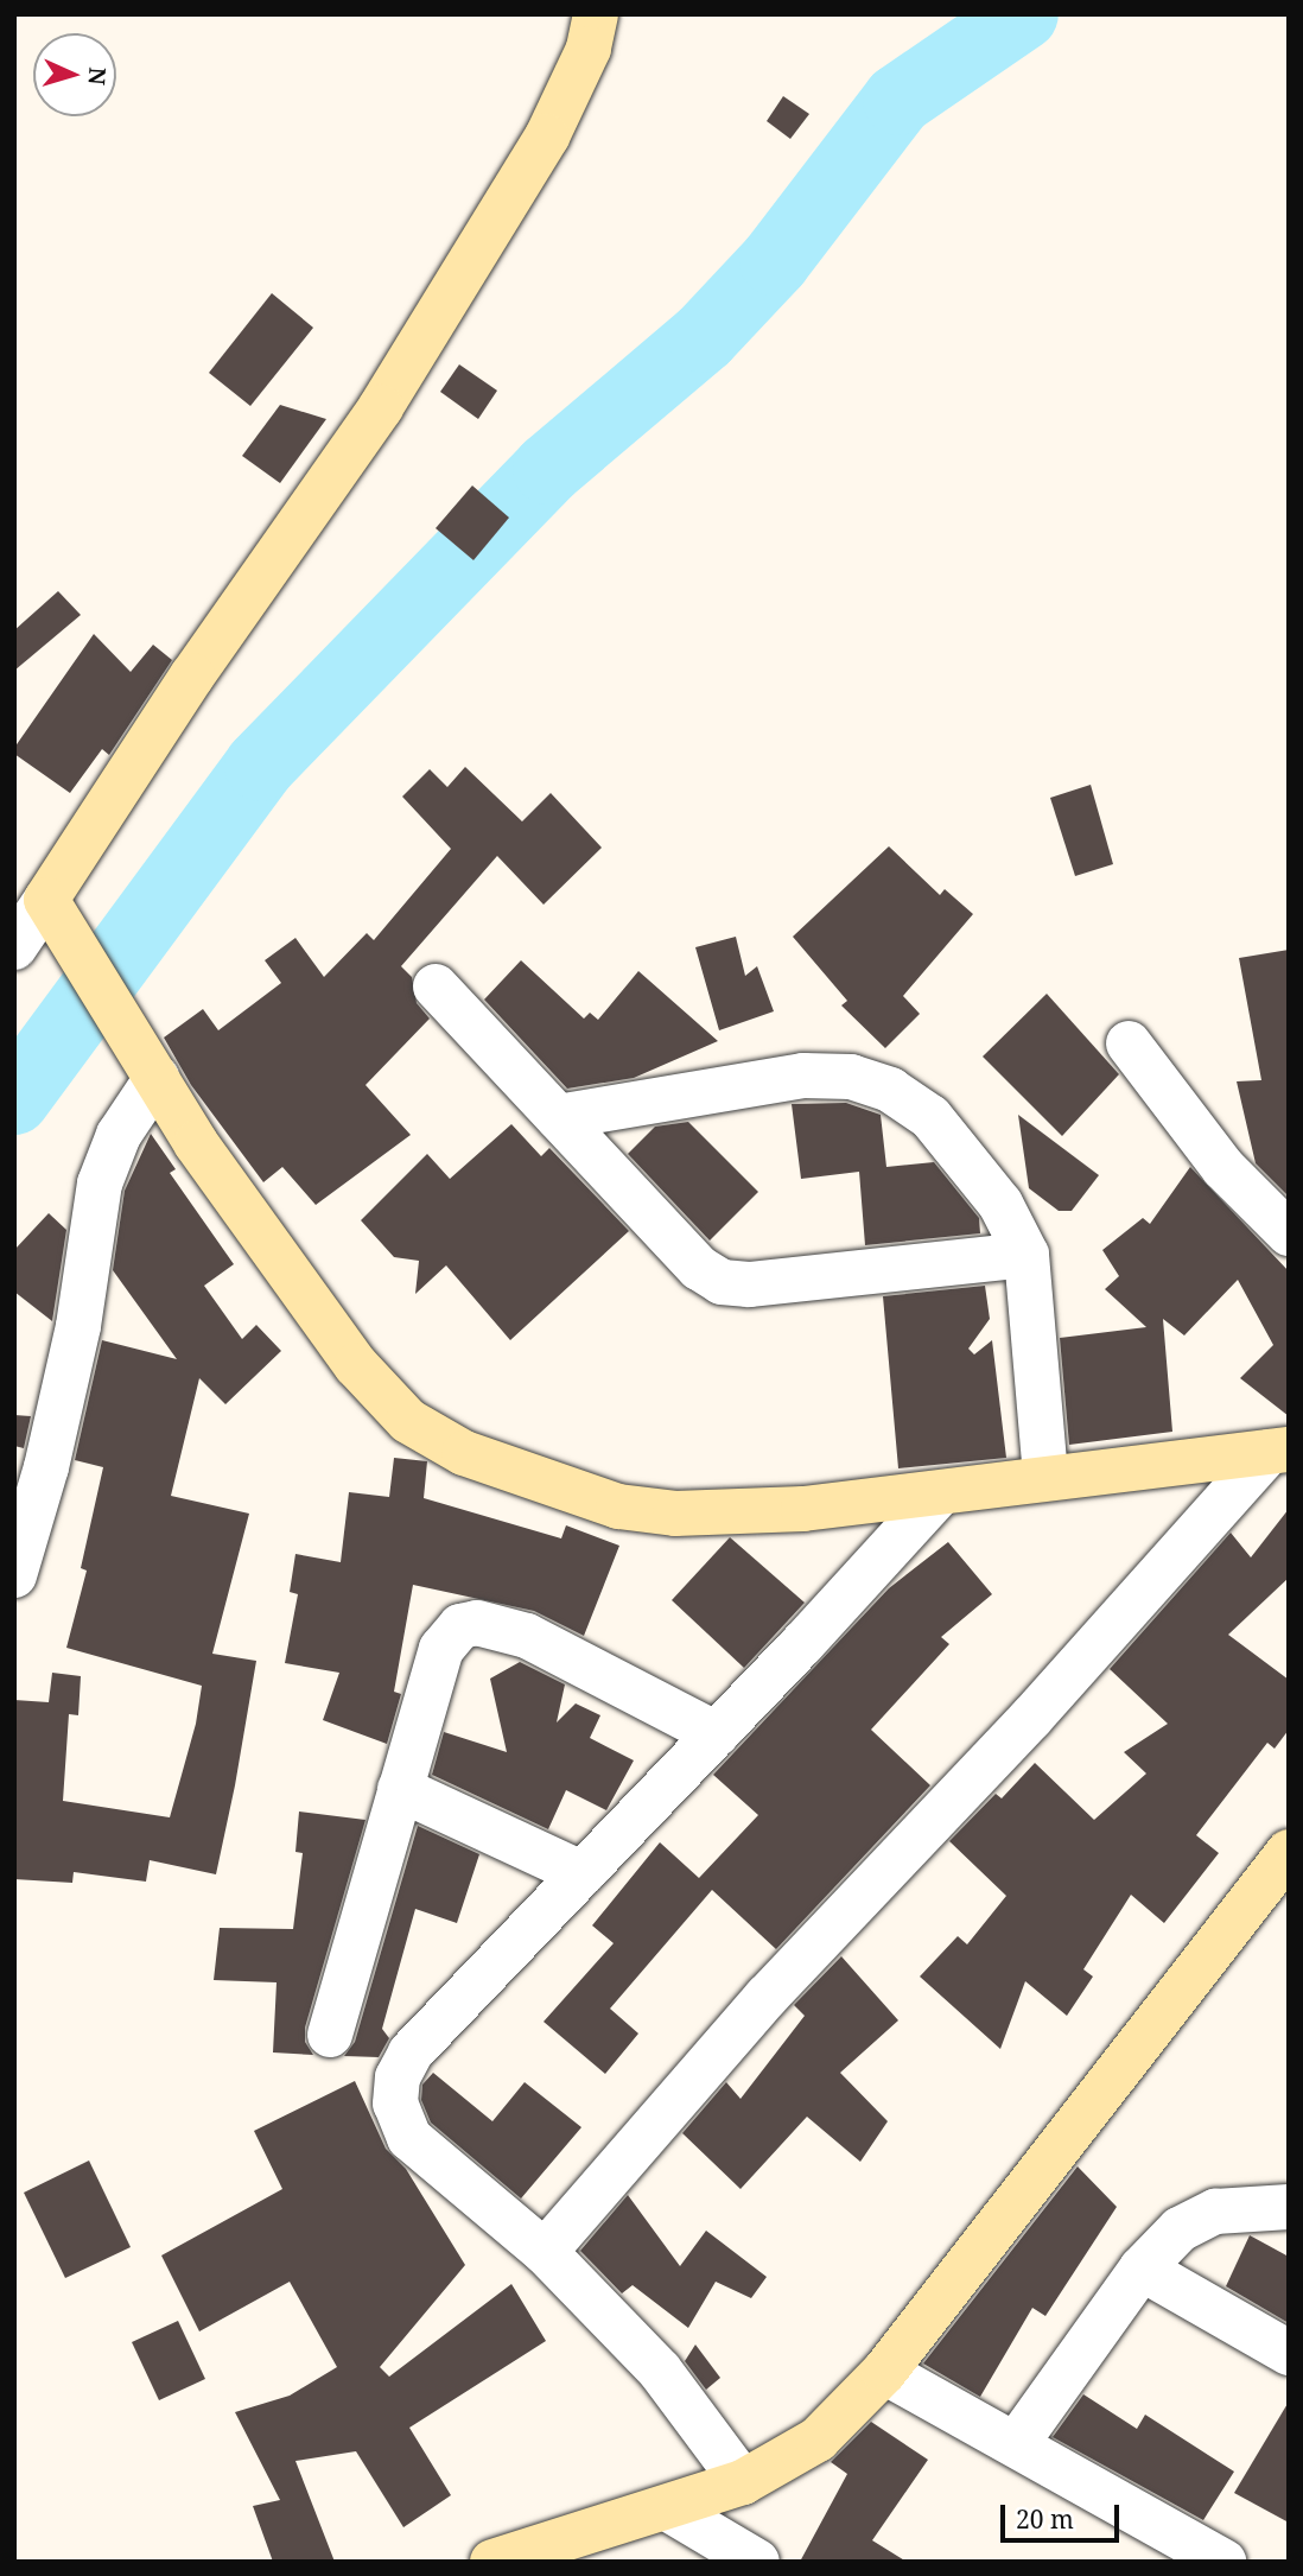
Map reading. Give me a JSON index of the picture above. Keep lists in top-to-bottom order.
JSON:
{
  "scale_bar": "20 m",
  "north": "right"
}
